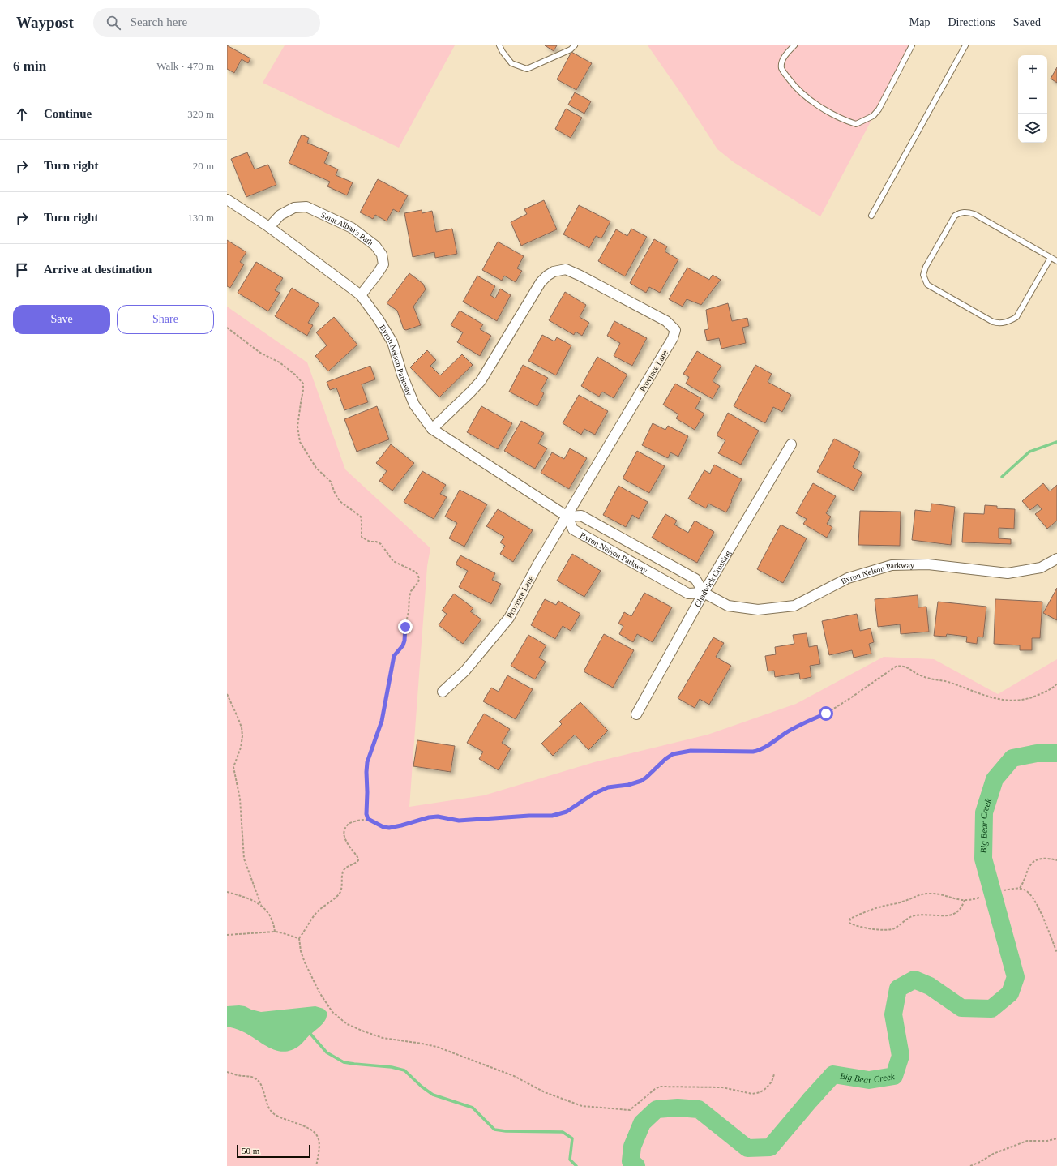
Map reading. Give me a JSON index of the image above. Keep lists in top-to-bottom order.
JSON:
{
  "streets": {
    "street": [
      "Saint Alban's Path",
      "Byron Nelson Parkway",
      "Province Lane",
      "Chadwick Crossing"
    ]
  },
  "crossings": [
    ["Saint Alban's Path", "Byron Nelson Parkway"],
    ["Byron Nelson Parkway", "Province Lane"],
    ["Byron Nelson Parkway", "Chadwick Crossing"]
  ],
  "water": ["Big Bear Creek"],
  "scale_bar": "50 m",
  "page": {
    "header": "Waypost",
    "search": "Search here",
    "nav": ["Map", "Directions", "Saved"],
    "heading": ["6 min", "Walk · 470 m"],
    "map_buttons": ["+", "−"],
    "list": [
      ["Continue", "320 m"],
      ["Turn right", "20 m"],
      ["Turn right", "130 m"],
      "Arrive at destination"
    ],
    "buttons": ["Save", "Share"],
    "scale": "50 m"
  }
}
